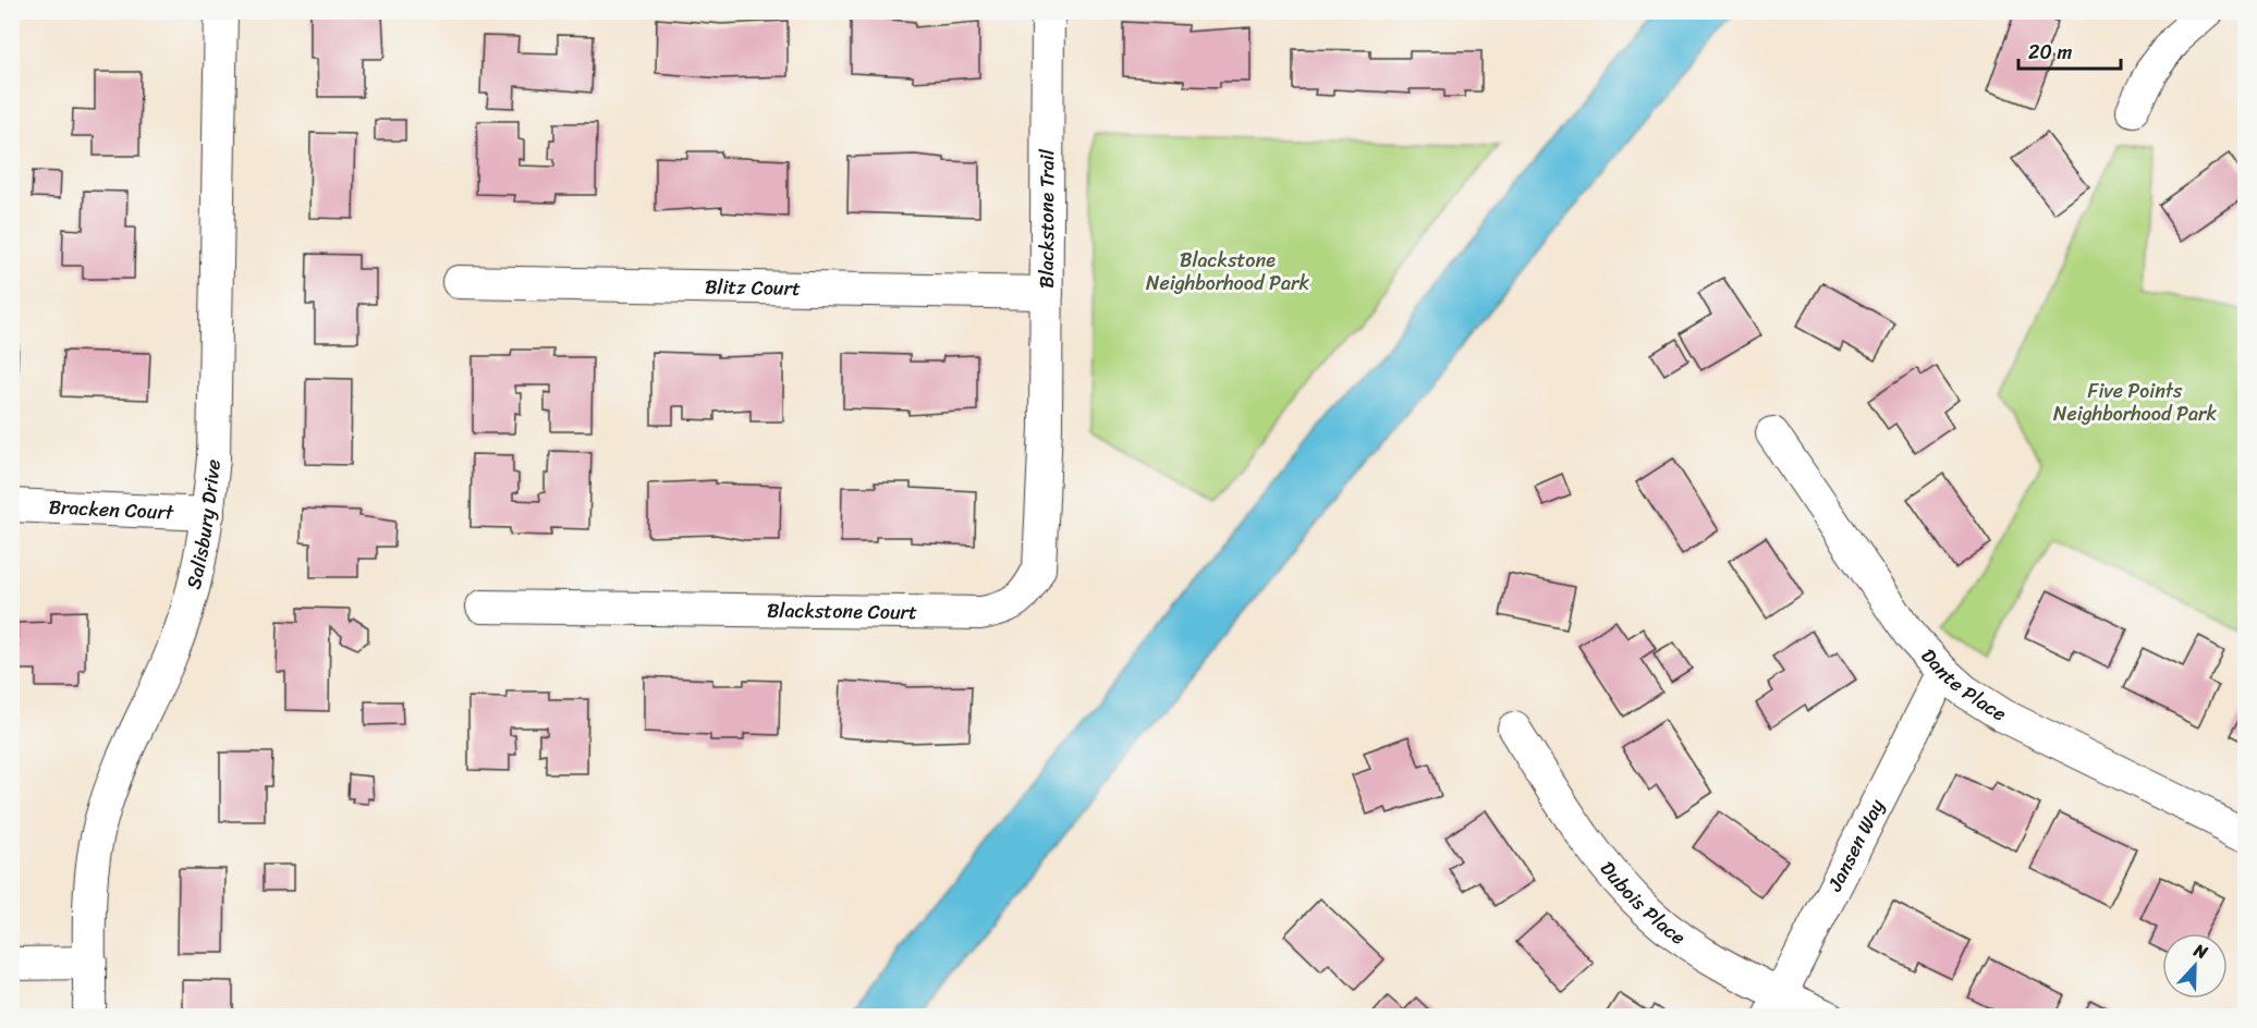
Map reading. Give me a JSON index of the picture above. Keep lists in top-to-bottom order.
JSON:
{
  "streets": {
    "street": [
      "Blackstone Trail",
      "Blitz Court",
      "Bracken Court",
      "Salisbury Drive",
      "Blackstone Court",
      "Dante Place",
      "Jansen Way",
      "Dubois Place"
    ]
  },
  "crossings": [
    ["Blackstone Trail", "Blitz Court"],
    ["Blackstone Trail", "Blackstone Court"],
    ["Bracken Court", "Salisbury Drive"],
    ["Dante Place", "Jansen Way"],
    ["Jansen Way", "Dubois Place"]
  ],
  "parks": ["Blackstone Neighborhood Park", "Five Points Neighborhood Park"],
  "scale_bar": "20 m",
  "north": "top"
}
